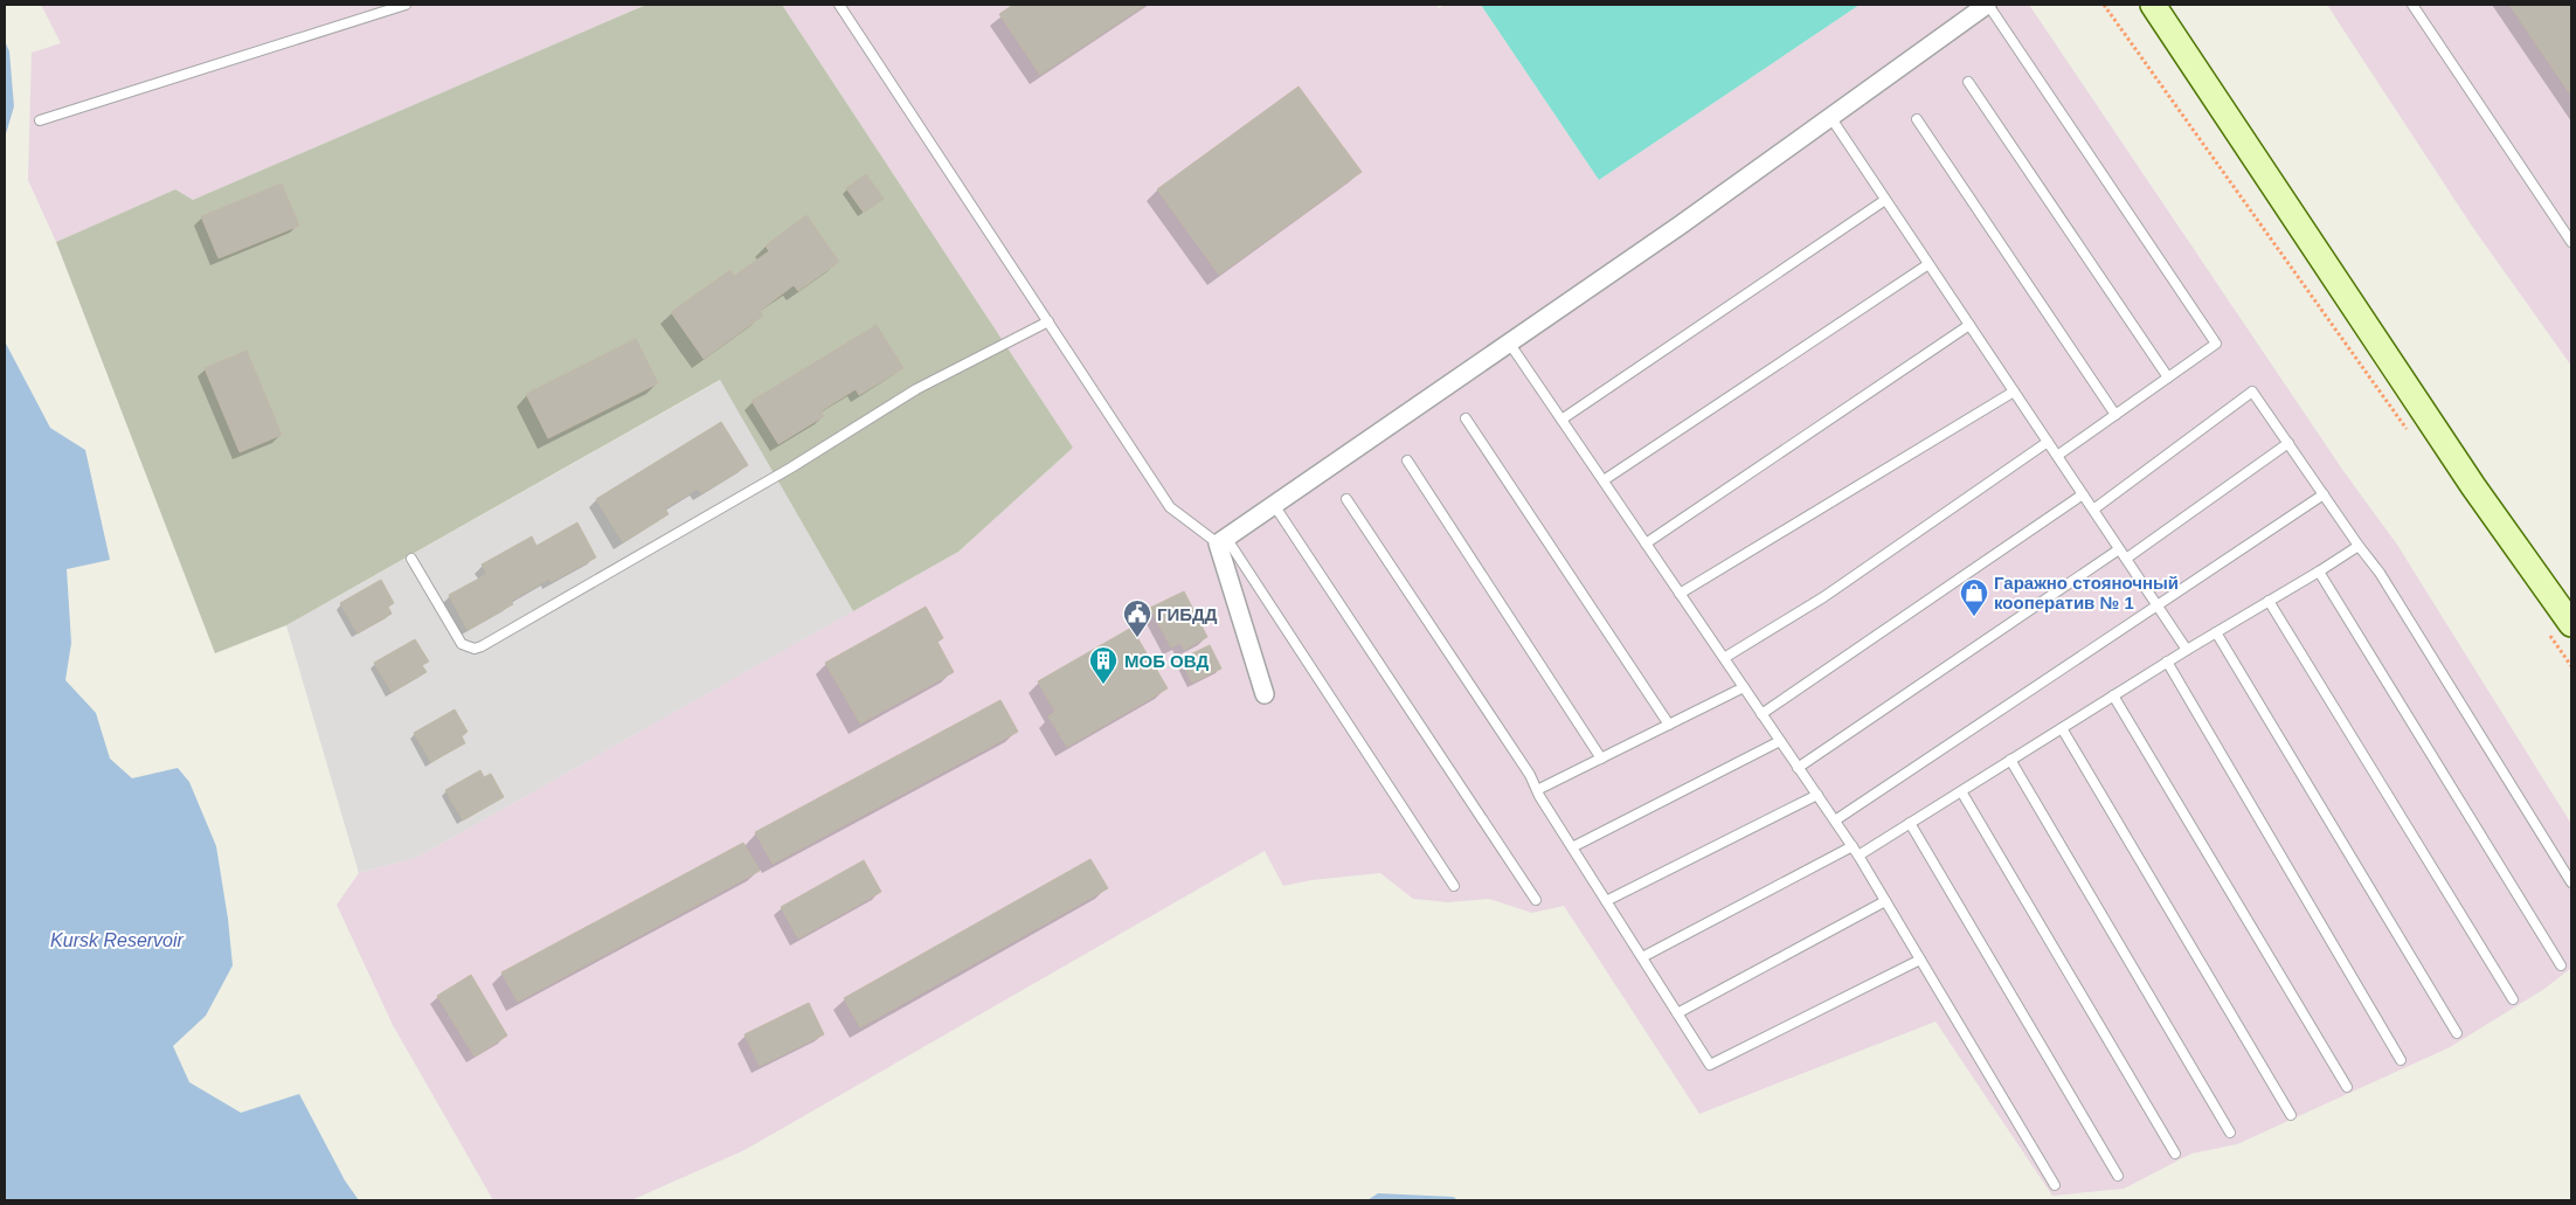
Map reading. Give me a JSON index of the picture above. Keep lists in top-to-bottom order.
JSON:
{
  "water": ["Kursk Reservoir"],
  "places": {
    "shop": ["Гаражно стояночный кооператив № 1"],
    "public building": ["ГИБДД"],
    "building": ["МОБ ОВД"]
  }
}
